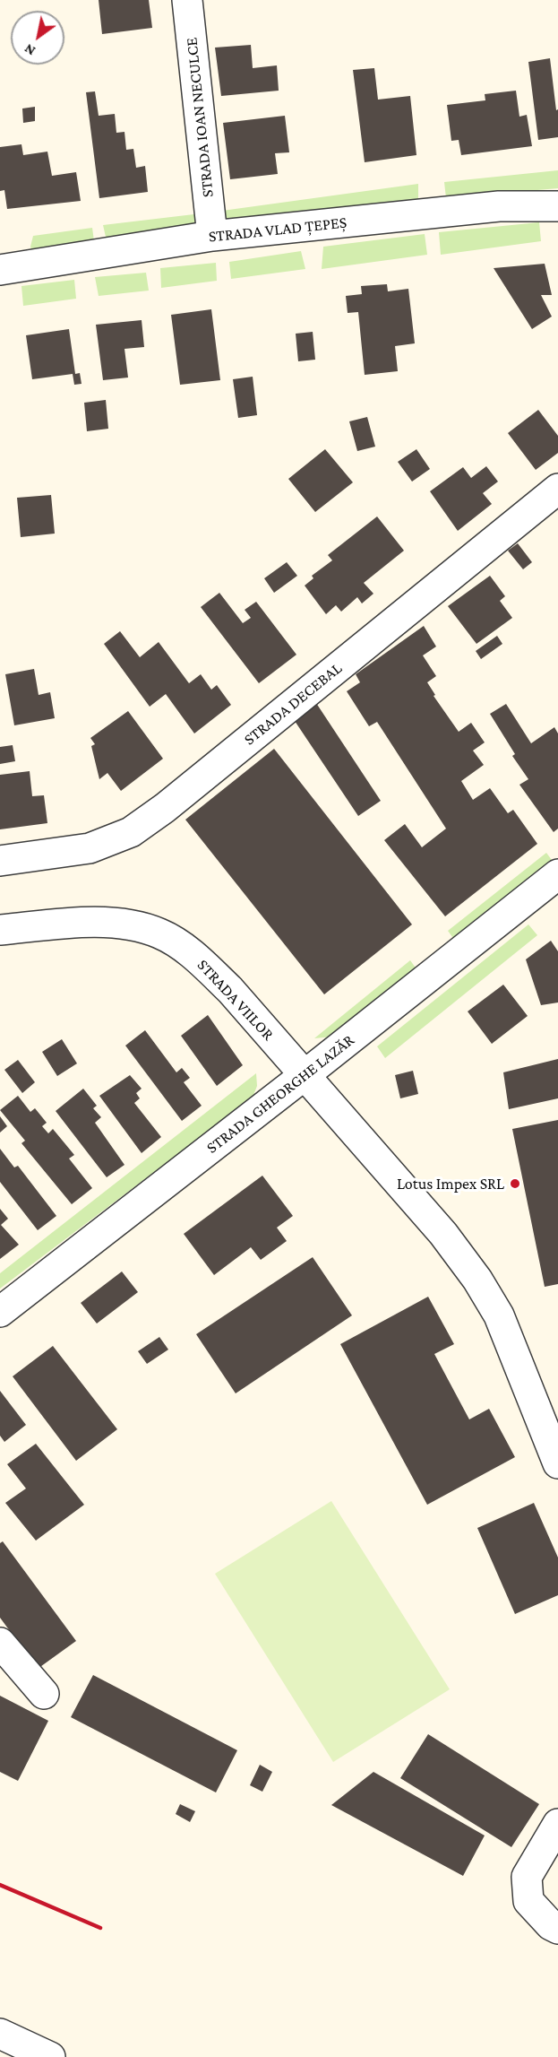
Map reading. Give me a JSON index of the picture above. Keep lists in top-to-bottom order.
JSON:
{
  "streets": {
    "street": [
      "STRADA IOAN NECULCE",
      "STRADA VLAD ȚEPEȘ",
      "STRADA DECEBAL",
      "STRADA VIILOR",
      "STRADA GHEORGHE LAZĂR"
    ]
  },
  "crossings": [
    ["STRADA IOAN NECULCE", "STRADA VLAD ȚEPEȘ"],
    ["STRADA VIILOR", "STRADA GHEORGHE LAZĂR"]
  ],
  "places": ["Lotus Impex SRL"],
  "north": "bottom left"
}
